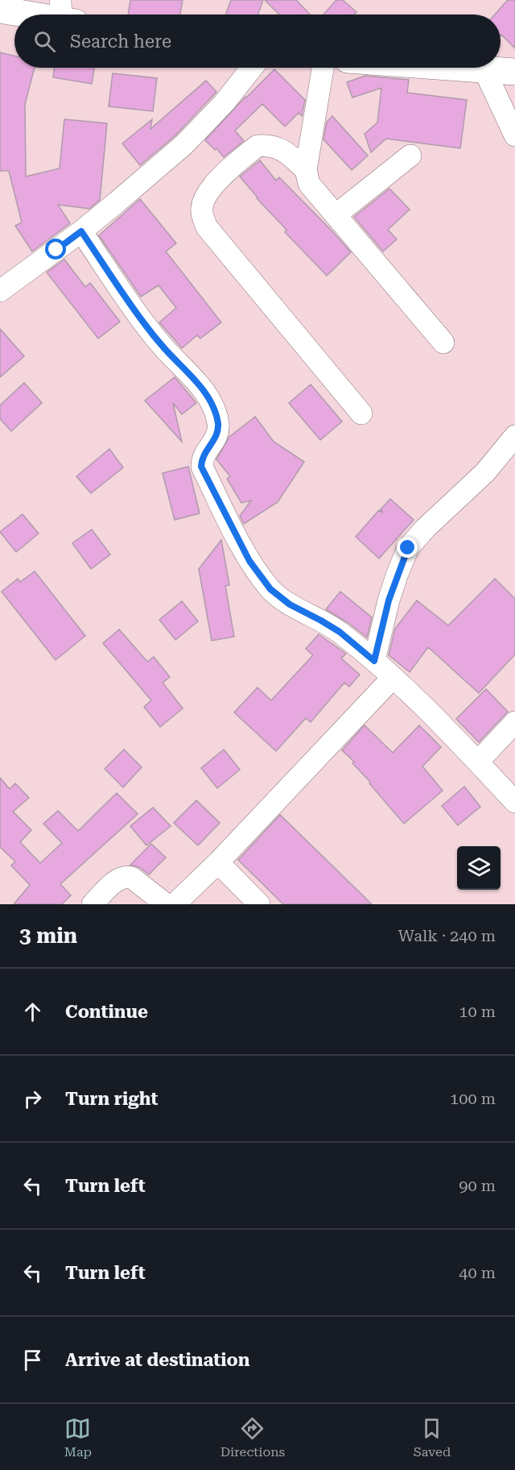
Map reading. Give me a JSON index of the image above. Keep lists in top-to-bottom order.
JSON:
{
  "page": {
    "search": "Search here",
    "heading": ["3 min", "Walk · 240 m"],
    "list": [
      ["Continue", "10 m"],
      ["Turn right", "100 m"],
      ["Turn left", "90 m"],
      ["Turn left", "40 m"],
      "Arrive at destination"
    ],
    "nav": ["Map", "Directions", "Saved"]
  }
}
